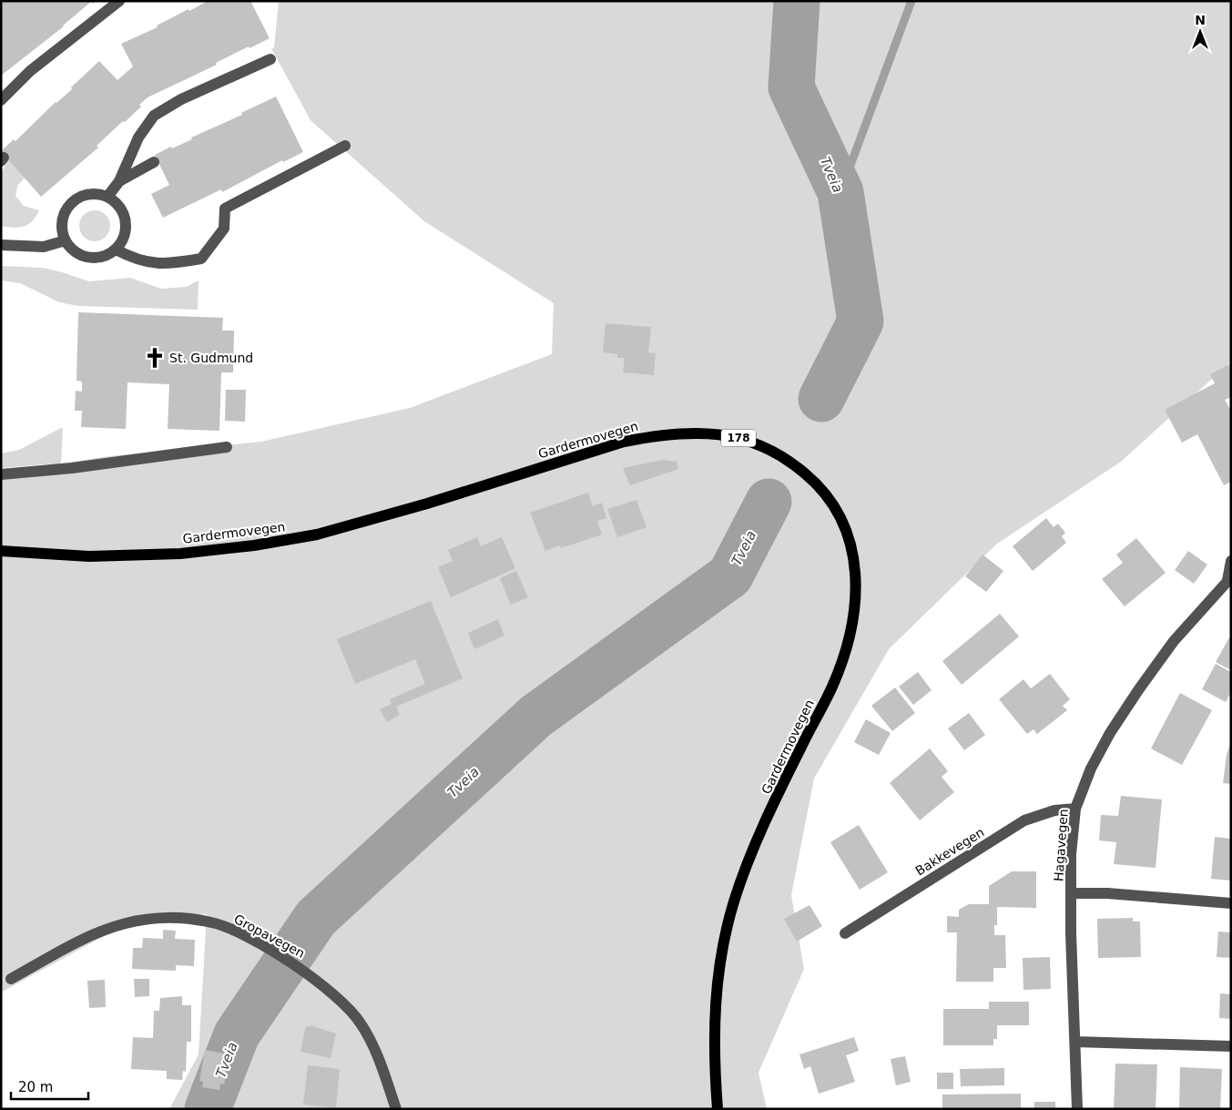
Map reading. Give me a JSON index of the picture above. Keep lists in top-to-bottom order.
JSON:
{
  "streets": {
    "main road": ["178", "Gardermovegen"],
    "street": ["Hagavegen", "Bakkevegen", "Gropavegen"]
  },
  "crossings": [
    ["Hagavegen", "Bakkevegen"]
  ],
  "water": ["Tveia"],
  "places": {
    "church": ["St. Gudmund"]
  },
  "scale_bar": "20 m",
  "north": "top"
}
